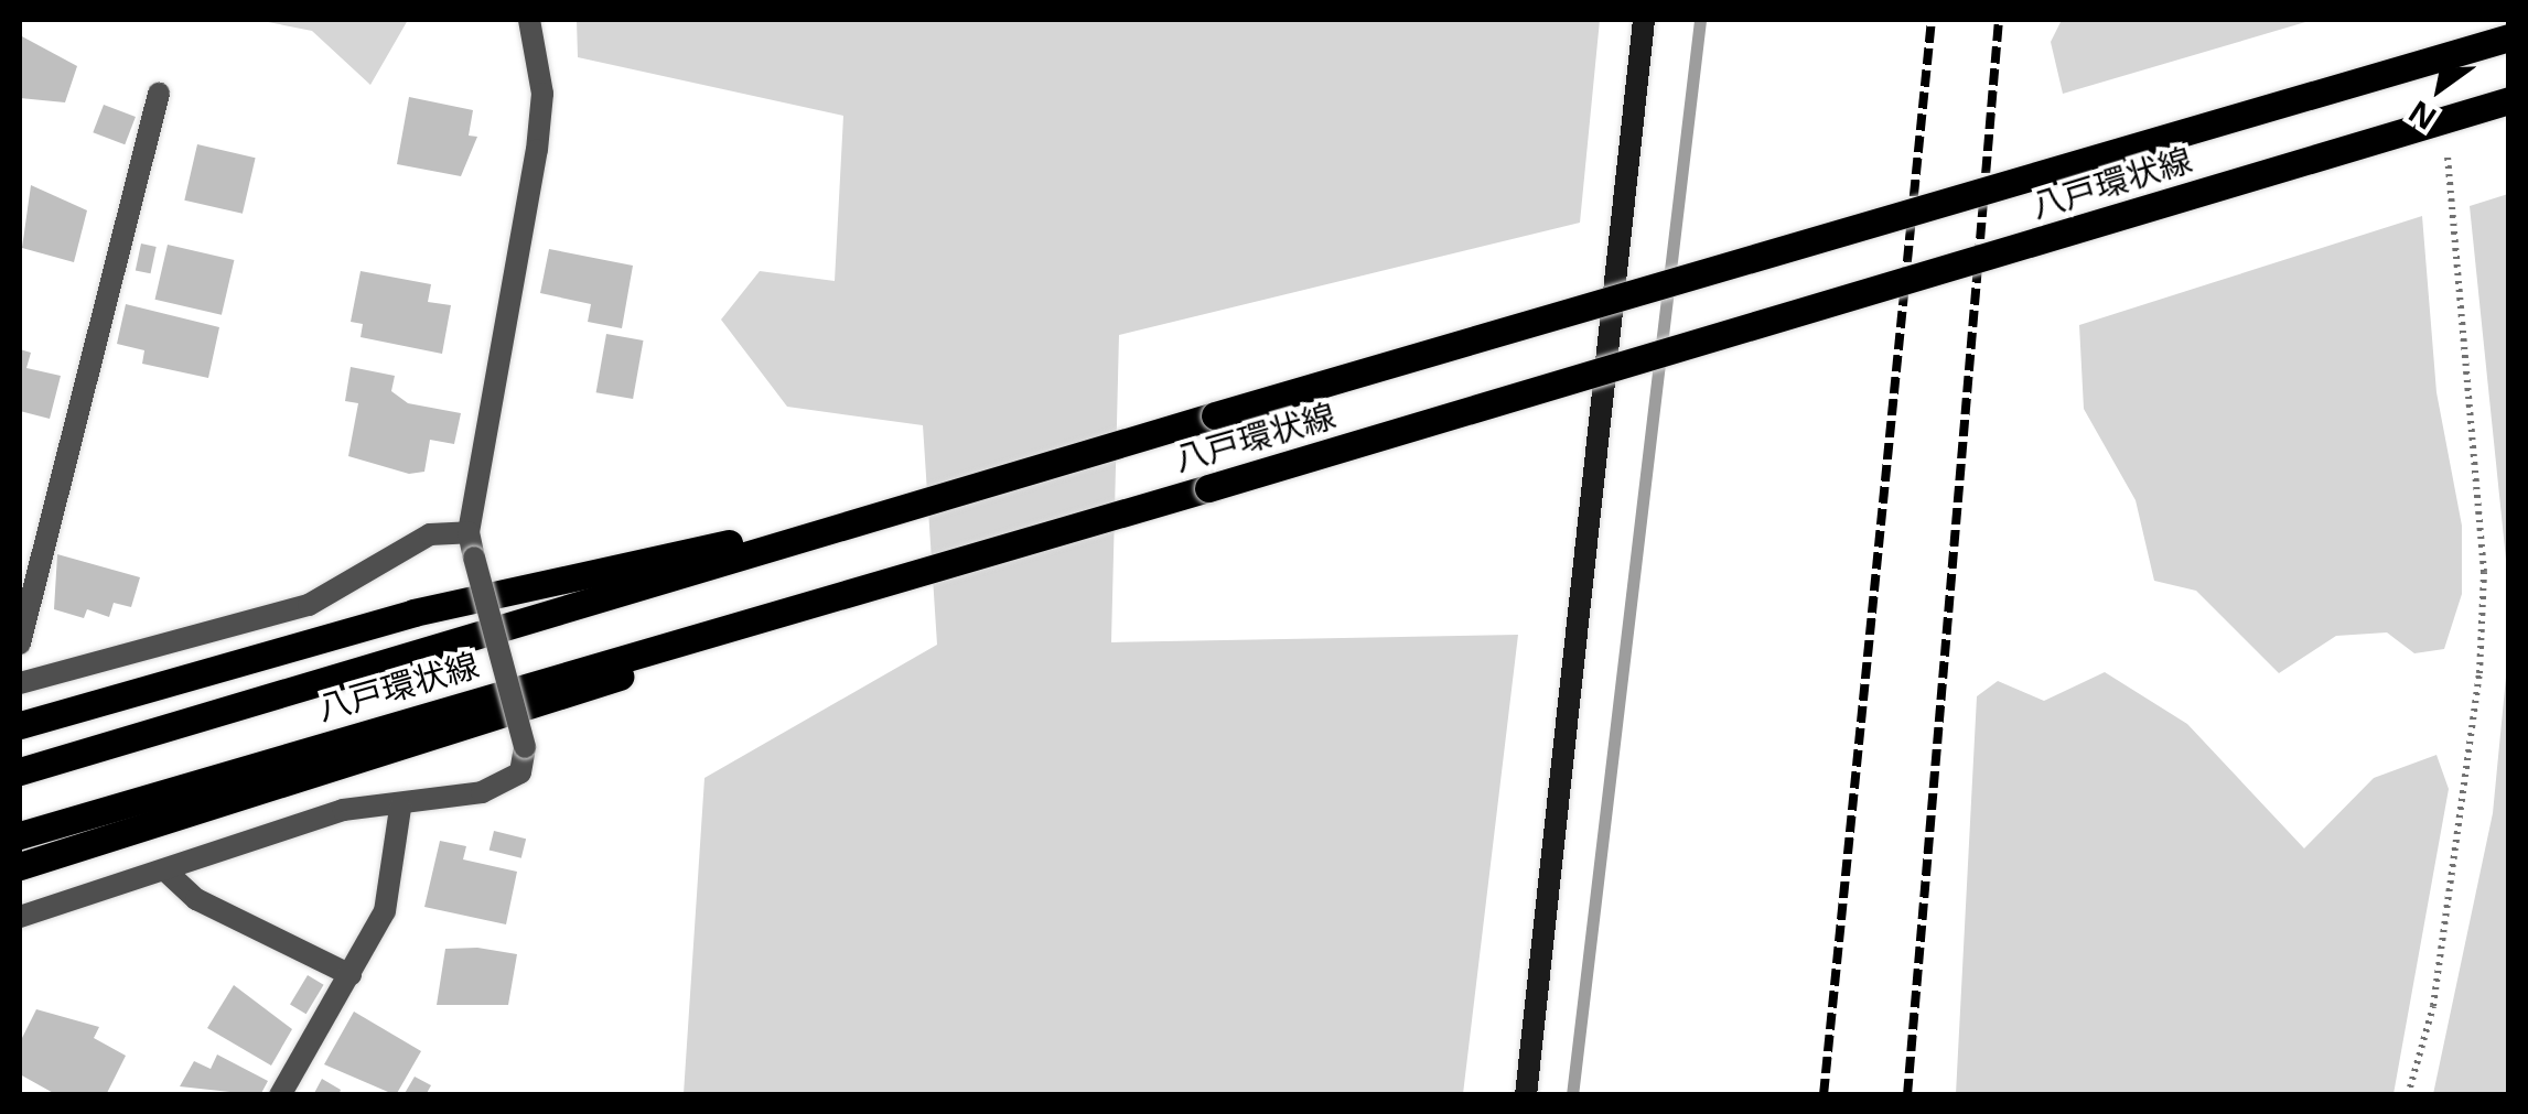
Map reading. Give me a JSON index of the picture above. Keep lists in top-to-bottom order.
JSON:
{
  "streets": {
    "main road": ["八戸環状線"]
  },
  "north": "bottom left"
}
